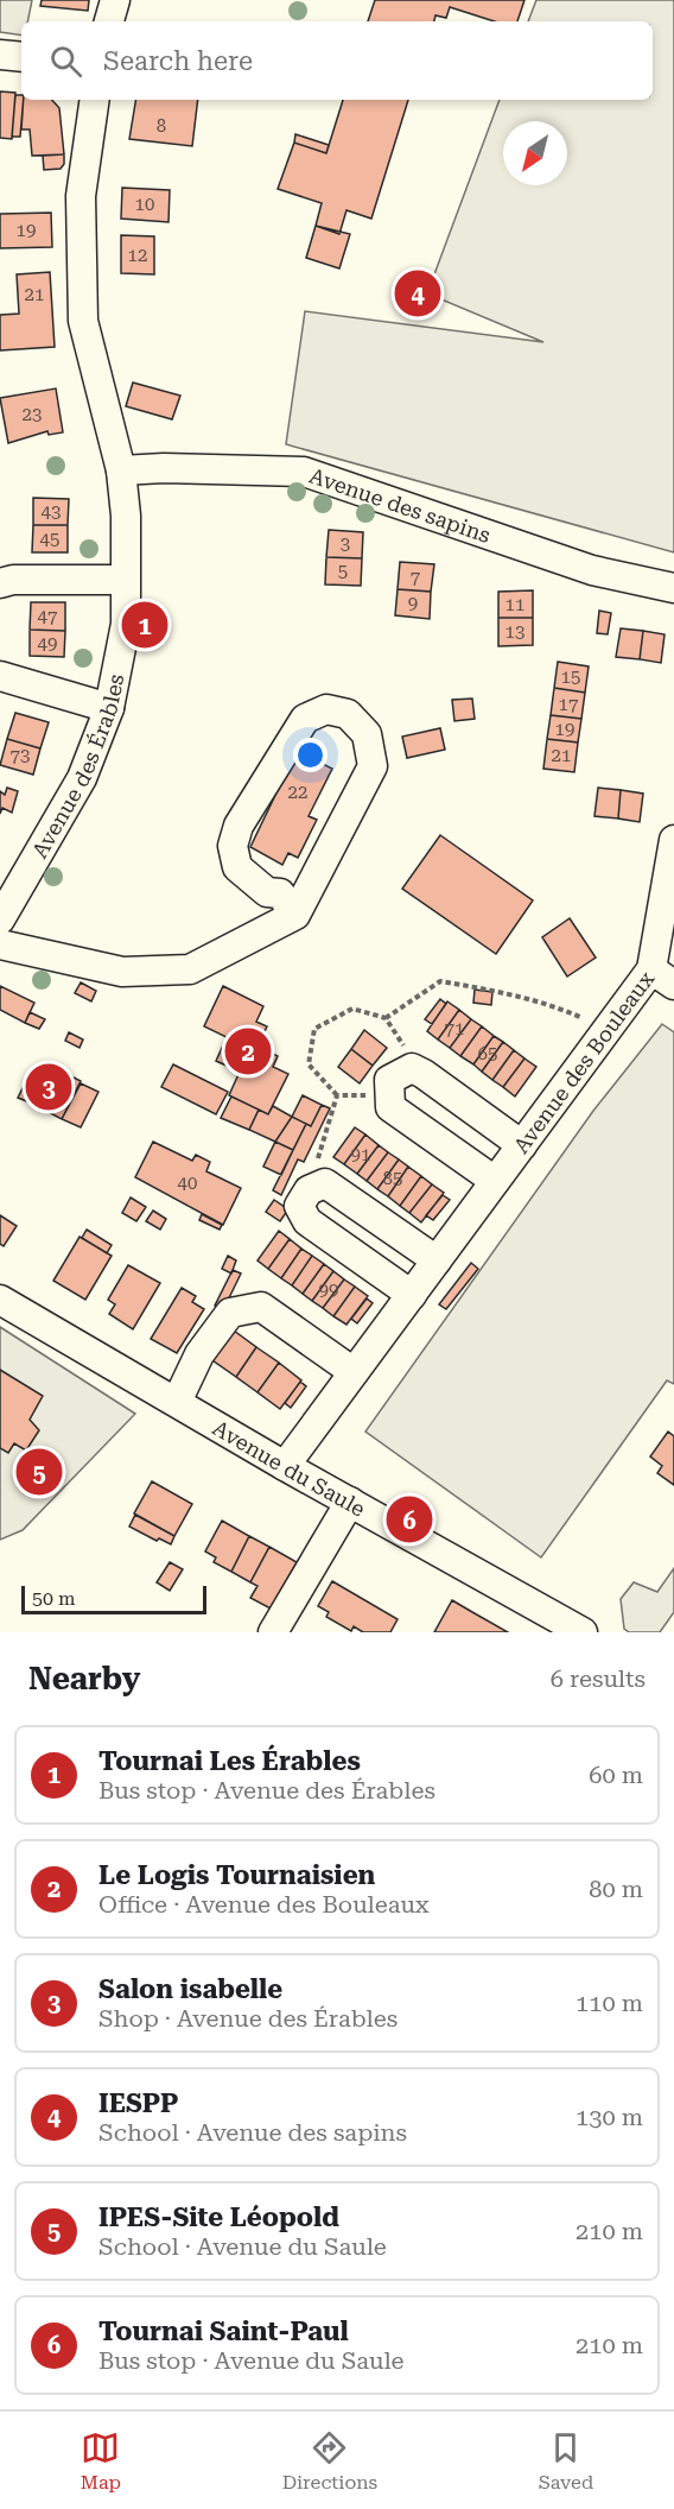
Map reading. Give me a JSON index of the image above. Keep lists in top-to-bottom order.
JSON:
{
  "streets": {
    "street": [
      "Avenue des sapins",
      "Avenue des Érables",
      "Avenue des Bouleaux",
      "Avenue du Saule"
    ]
  },
  "crossings": [
    ["Avenue des sapins", "Avenue des Érables"],
    ["Avenue des Bouleaux", "Avenue du Saule"]
  ],
  "house_numbers": [
    "8",
    "10",
    "19",
    "12",
    "21",
    "23",
    "43",
    "45",
    "3",
    "5",
    "7",
    "9",
    "11",
    "47",
    "13",
    "49",
    "15",
    "17",
    "19",
    "73",
    "21",
    "22",
    "71",
    "65",
    "91",
    "85",
    "40",
    "99"
  ],
  "scale_bar": "50 m",
  "north": "bottom left",
  "page": {
    "search": "Search here",
    "pins": [
      "4",
      "1",
      "2",
      "3",
      "5",
      "6"
    ],
    "scale": "50 m",
    "heading": ["Nearby", "6 results"],
    "list": [
      {
        "mark": "1",
        "name": "Tournai Les Érables",
        "note": "Bus stop · Avenue des Érables",
        "value": "60 m"
      },
      {
        "mark": "2",
        "name": "Le Logis Tournaisien",
        "note": "Office · Avenue des Bouleaux",
        "value": "80 m"
      },
      {
        "mark": "3",
        "name": "Salon isabelle",
        "note": "Shop · Avenue des Érables",
        "value": "110 m"
      },
      {
        "mark": "4",
        "name": "IESPP",
        "note": "School · Avenue des sapins",
        "value": "130 m"
      },
      {
        "mark": "5",
        "name": "IPES-Site Léopold",
        "note": "School · Avenue du Saule",
        "value": "210 m"
      },
      {
        "mark": "6",
        "name": "Tournai Saint-Paul",
        "note": "Bus stop · Avenue du Saule",
        "value": "210 m"
      }
    ],
    "nav": ["Map", "Directions", "Saved"]
  }
}
